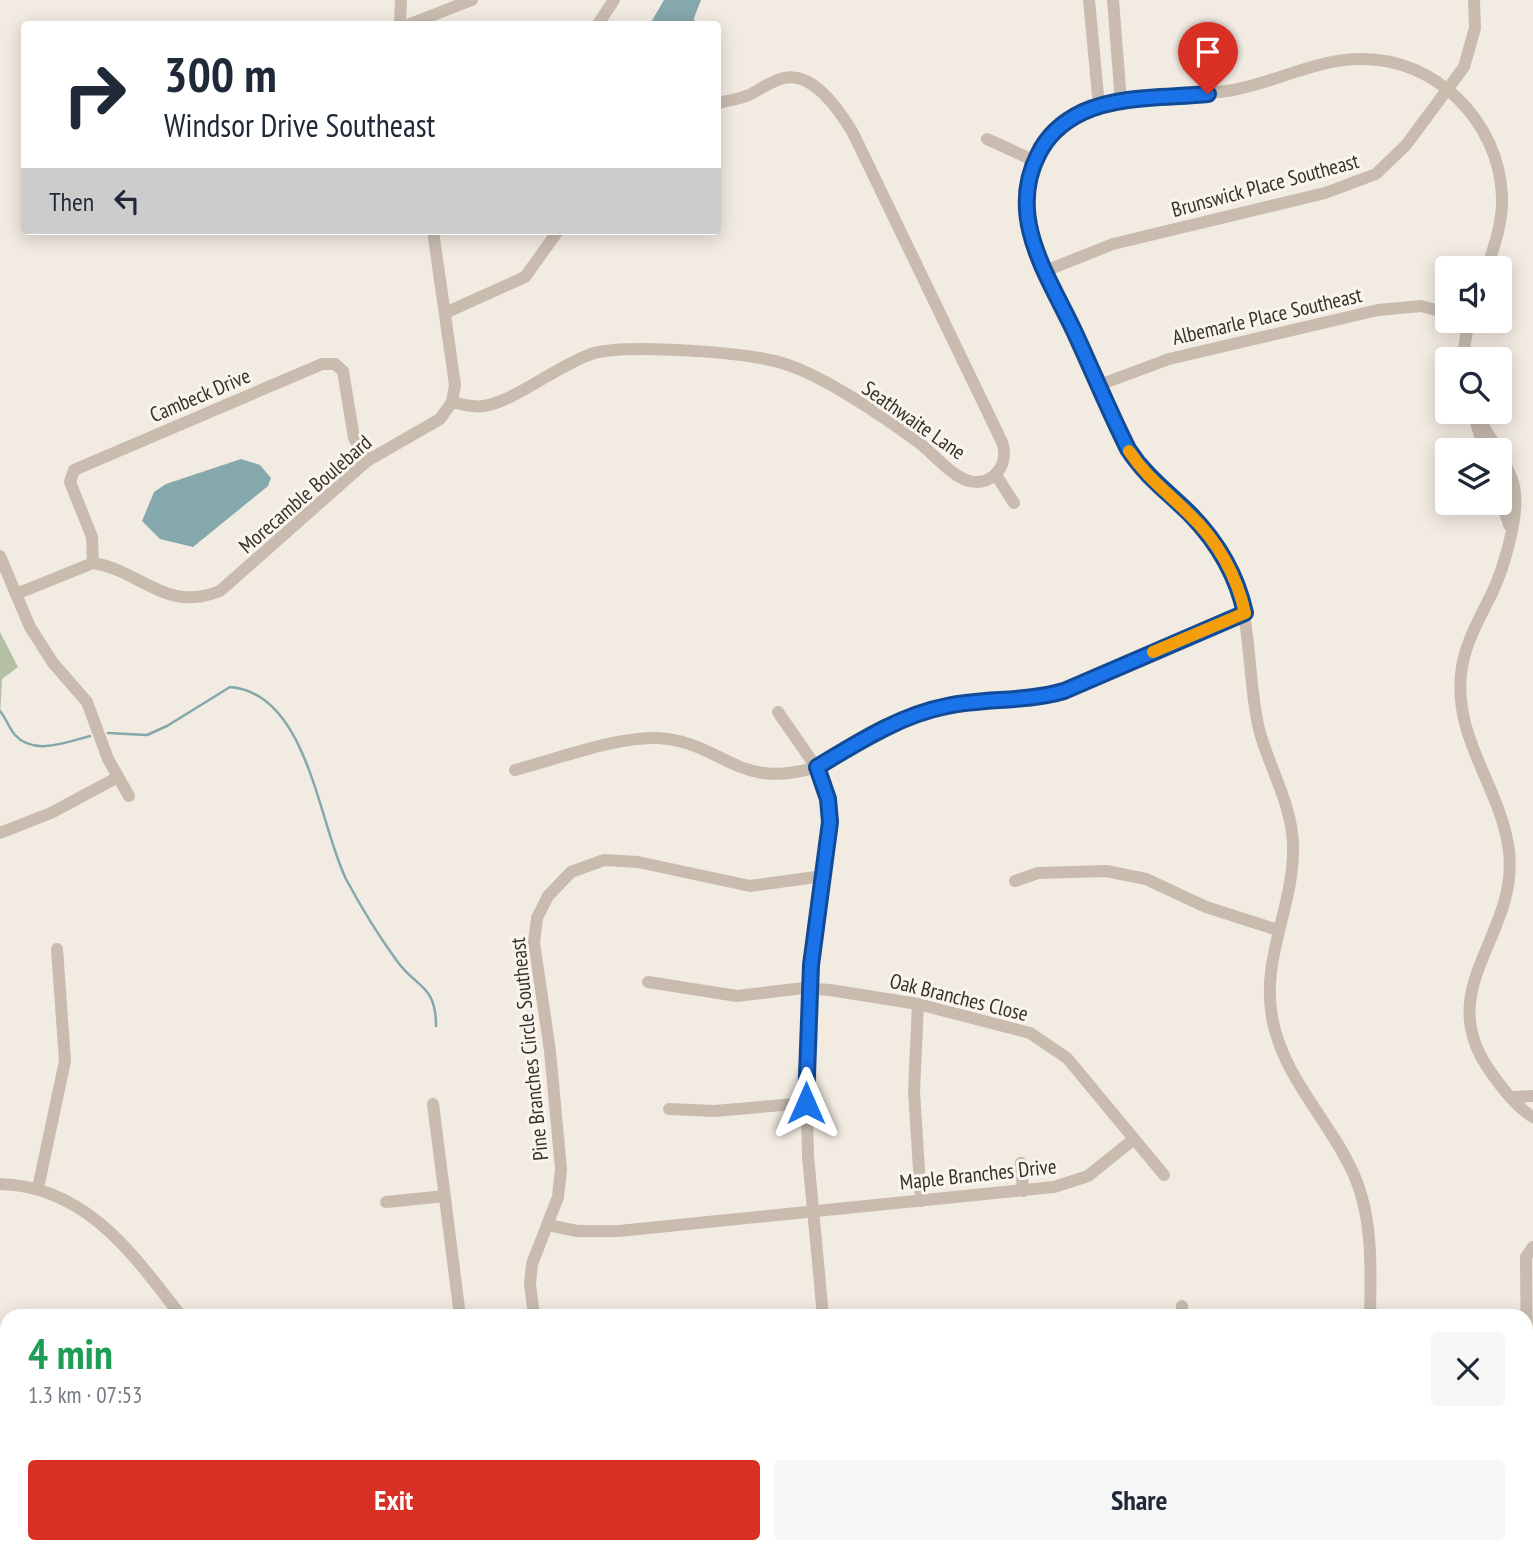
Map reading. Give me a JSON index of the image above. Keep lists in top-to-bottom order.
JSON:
{
  "streets": {
    "street": [
      "Brunswick Place Southeast",
      "Albemarle Place Southeast",
      "Cambeck Drive",
      "Seathwaite Lane",
      "Morecamble Boulebard",
      "Oak Branches Close",
      "Pine Branches Circle Southeast",
      "Maple Branches Drive"
    ]
  },
  "crossings": [
    ["Cambeck Drive", "Morecamble Boulebard"],
    ["Seathwaite Lane", "Morecamble Boulebard"],
    ["Oak Branches Close", "Maple Branches Drive"]
  ],
  "page": {
    "turn": ["300 m", "Windsor Drive Southeast"],
    "then": "Then",
    "heading": ["4 min", "1.3 km · 07:53"],
    "buttons": ["Exit", "Share"]
  }
}
